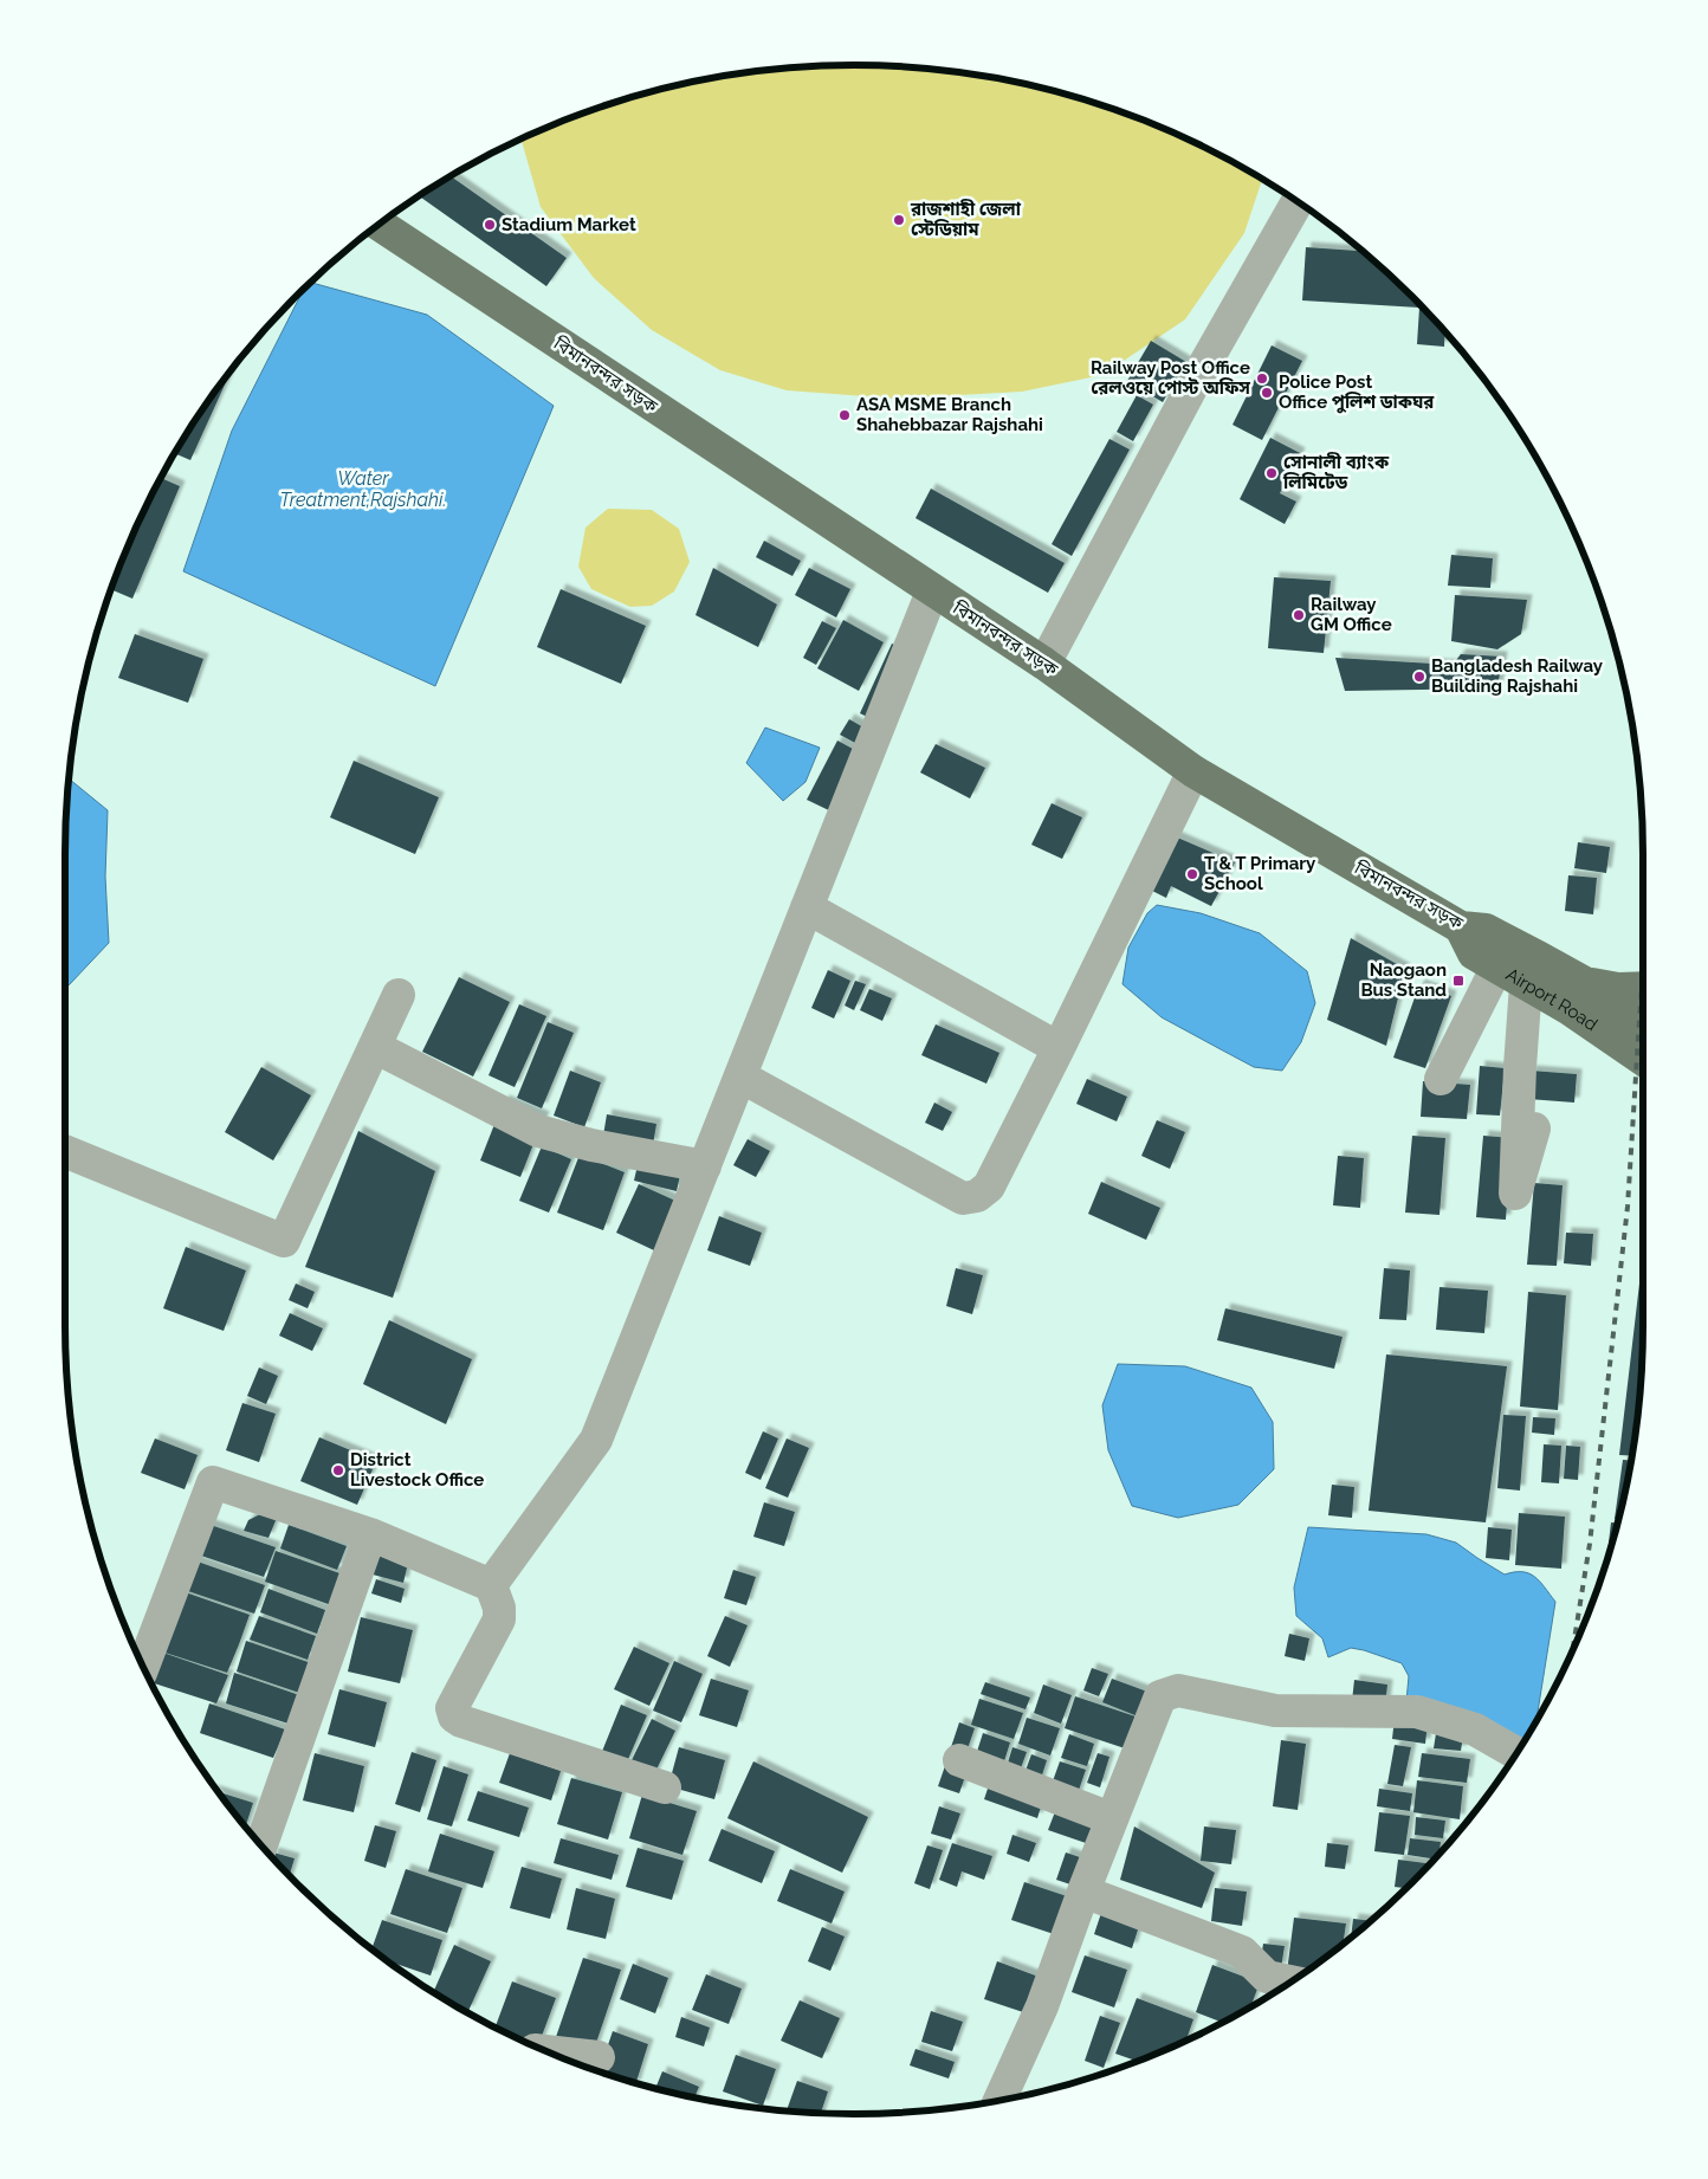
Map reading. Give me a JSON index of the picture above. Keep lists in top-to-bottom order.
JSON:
{
  "streets": {
    "main road": ["বিমানবন্দর সড়ক", "Airport Road"]
  },
  "crossings": [
    ["বিমানবন্দর সড়ক", "Airport Road"]
  ],
  "water": ["Water Treatment,Rajshahi."],
  "places": {
    "other": [
      "রাজশাহী জেলা স্টেডিয়াম",
      "Stadium Market",
      "Railway Post Office রেলওয়ে পোস্ট অফিস",
      "Police Post Office পুলিশ ডাকঘর",
      "ASA MSME Branch Shahebbazar Rajshahi",
      "সোনালী ব্যাংক লিমিটেড",
      "Railway GM Office",
      "Bangladesh Railway Building Rajshahi",
      "T & T Primary School",
      "District Livestock Office"
    ],
    "transit": ["Naogaon Bus Stand"]
  }
}
